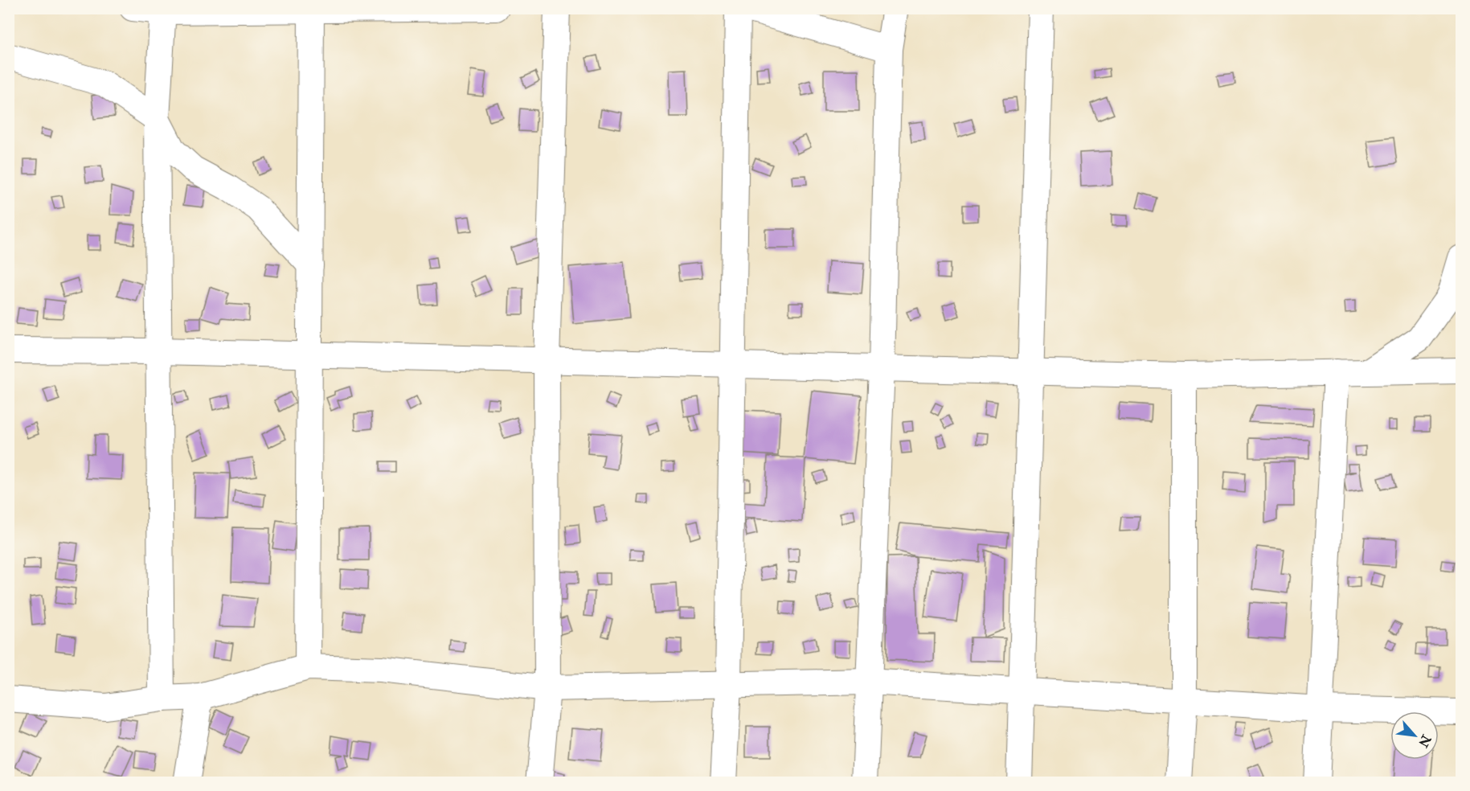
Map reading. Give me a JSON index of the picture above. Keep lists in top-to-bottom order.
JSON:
{
  "north": "bottom right"
}
